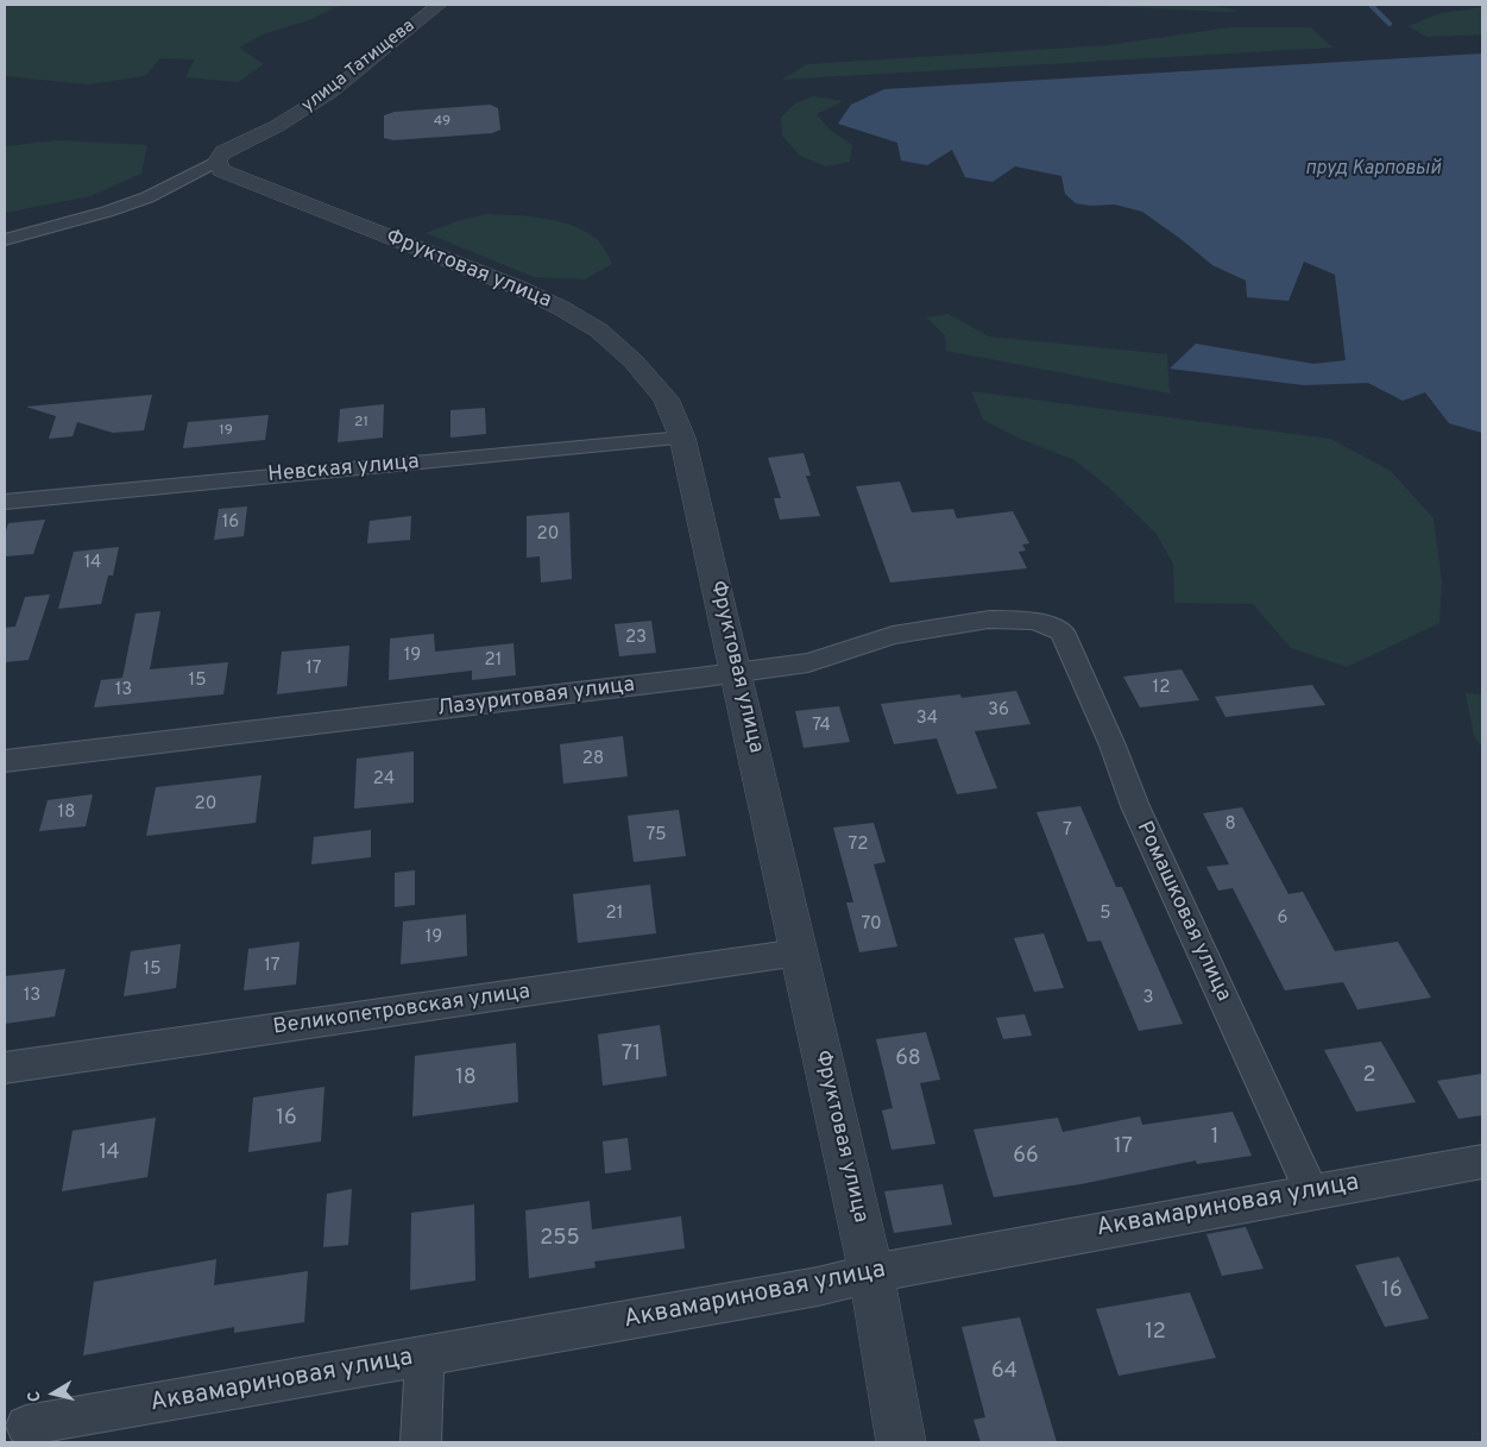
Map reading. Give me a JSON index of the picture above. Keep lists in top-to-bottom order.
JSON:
{
  "streets": {
    "street": [
      "улица Татищева",
      "Фруктовая улица",
      "Невская улица",
      "Лазуритовая улица",
      "Ромашковая улица",
      "Великопетровская улица",
      "Аквамариновая улица"
    ]
  },
  "crossings": [
    ["улица Татищева", "Фруктовая улица"],
    ["Фруктовая улица", "Невская улица"],
    ["Фруктовая улица", "Лазуритовая улица"],
    ["Фруктовая улица", "Великопетровская улица"],
    ["Фруктовая улица", "Аквамариновая улица"],
    ["Лазуритовая улица", "Ромашковая улица"],
    ["Ромашковая улица", "Аквамариновая улица"]
  ],
  "water": ["пруд Карповый"],
  "house_numbers": [
    "49",
    "21",
    "19",
    "16",
    "20",
    "14",
    "23",
    "19",
    "21",
    "17",
    "15",
    "12",
    "13",
    "36",
    "34",
    "74",
    "28",
    "24",
    "20",
    "18",
    "8",
    "7",
    "75",
    "72",
    "21",
    "5",
    "6",
    "70",
    "19",
    "17",
    "15",
    "13",
    "3",
    "71",
    "68",
    "2",
    "18",
    "16",
    "1",
    "17",
    "14",
    "66",
    "255",
    "16",
    "12",
    "64"
  ],
  "north": "left"
}
